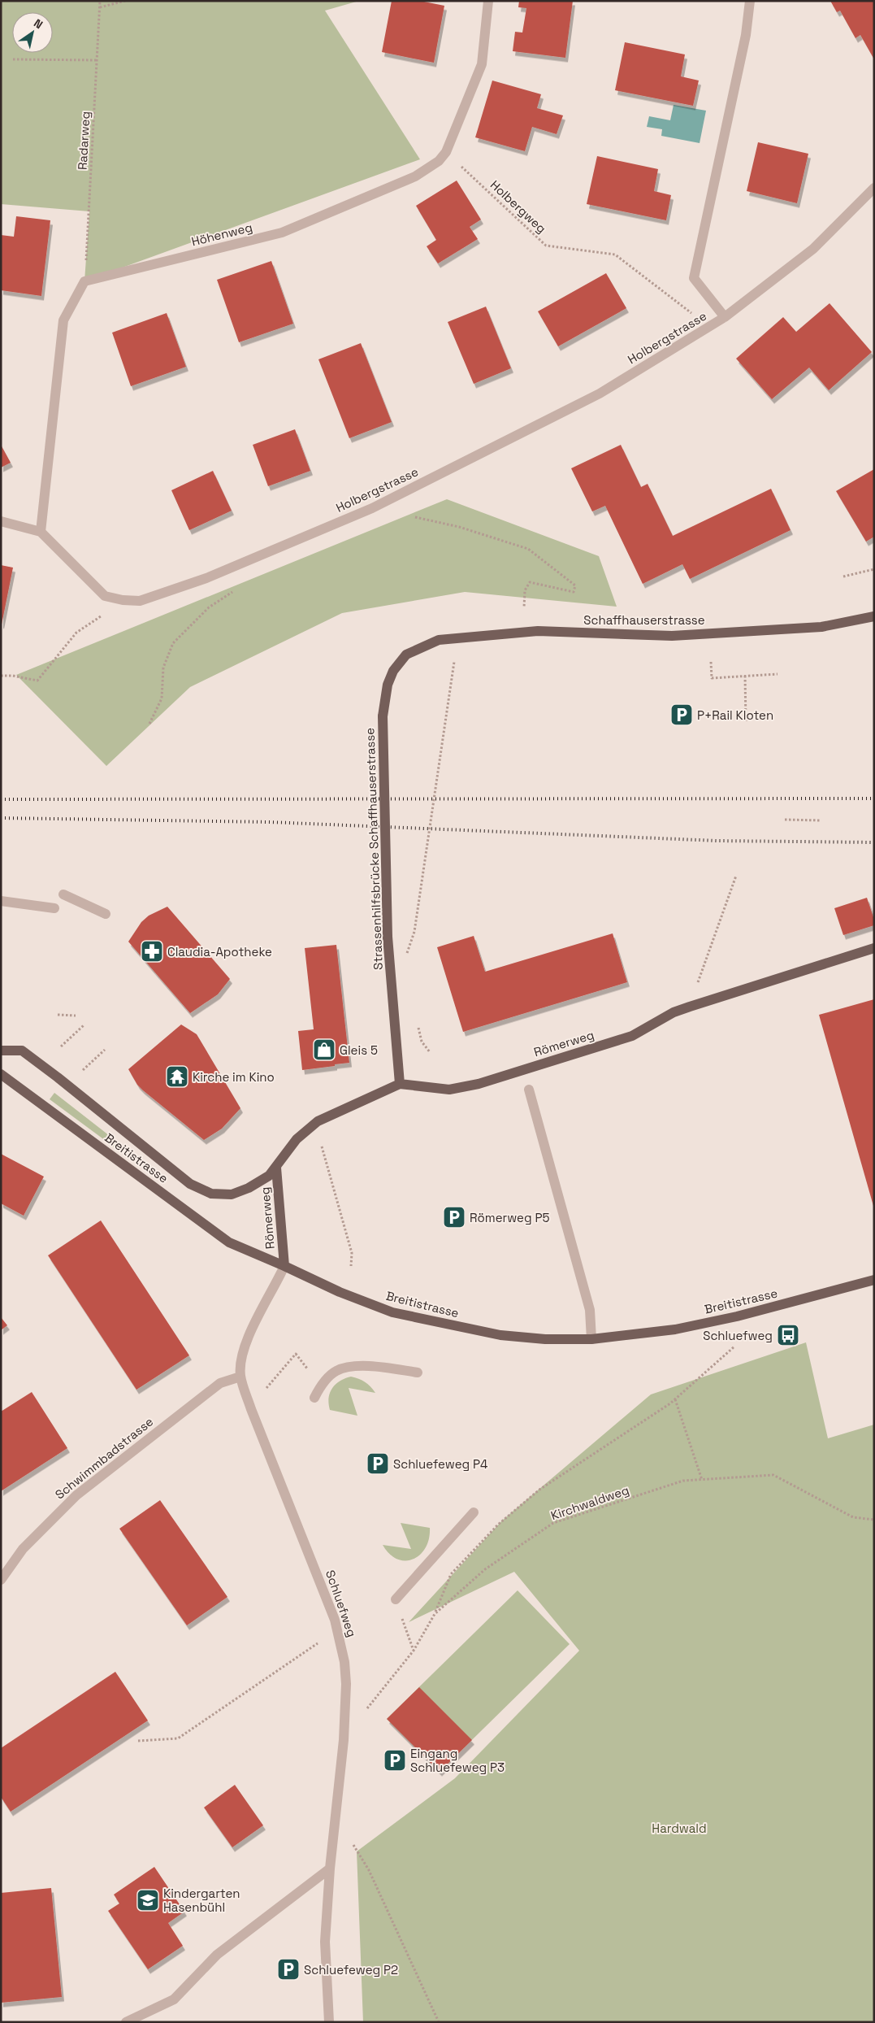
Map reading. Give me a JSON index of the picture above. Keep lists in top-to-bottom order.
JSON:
{
  "streets": {
    "main road": [
      "Schaffhauserstrasse",
      "Strassenhilfsbrücke Schaffhauserstrasse",
      "Römerweg",
      "Breitistrasse"
    ],
    "street": [
      "Höhenweg",
      "Holbergstrasse",
      "Schwimmbadstrasse",
      "Schluefweg"
    ],
    "path": ["Radarweg", "Holbergweg", "Kirchwaldweg"]
  },
  "crossings": [
    ["Radarweg", "Höhenweg"],
    ["Holbergweg", "Höhenweg"],
    ["Holbergweg", "Holbergstrasse"],
    ["Schaffhauserstrasse", "Strassenhilfsbrücke Schaffhauserstrasse"],
    ["Strassenhilfsbrücke Schaffhauserstrasse", "Römerweg"],
    ["Römerweg", "Breitistrasse"],
    ["Römerweg", "Schluefweg"],
    ["Breitistrasse", "Schluefweg"],
    ["Schwimmbadstrasse", "Schluefweg"],
    ["Kirchwaldweg", "Schluefweg"]
  ],
  "parks": ["Hardwald"],
  "places": {
    "parking": [
      "P+Rail Kloten",
      "Römerweg P5",
      "Schluefeweg P4",
      "Eingang Schluefeweg P3",
      "Schluefeweg P2"
    ],
    "pharmacy": ["Claudia-Apotheke"],
    "shop": ["Gleis 5"],
    "temple": ["Kirche im Kino"],
    "bus stop": ["Schluefweg"],
    "school or university": ["Kindergarten Hasenbühl"]
  },
  "north": "top right"
}
